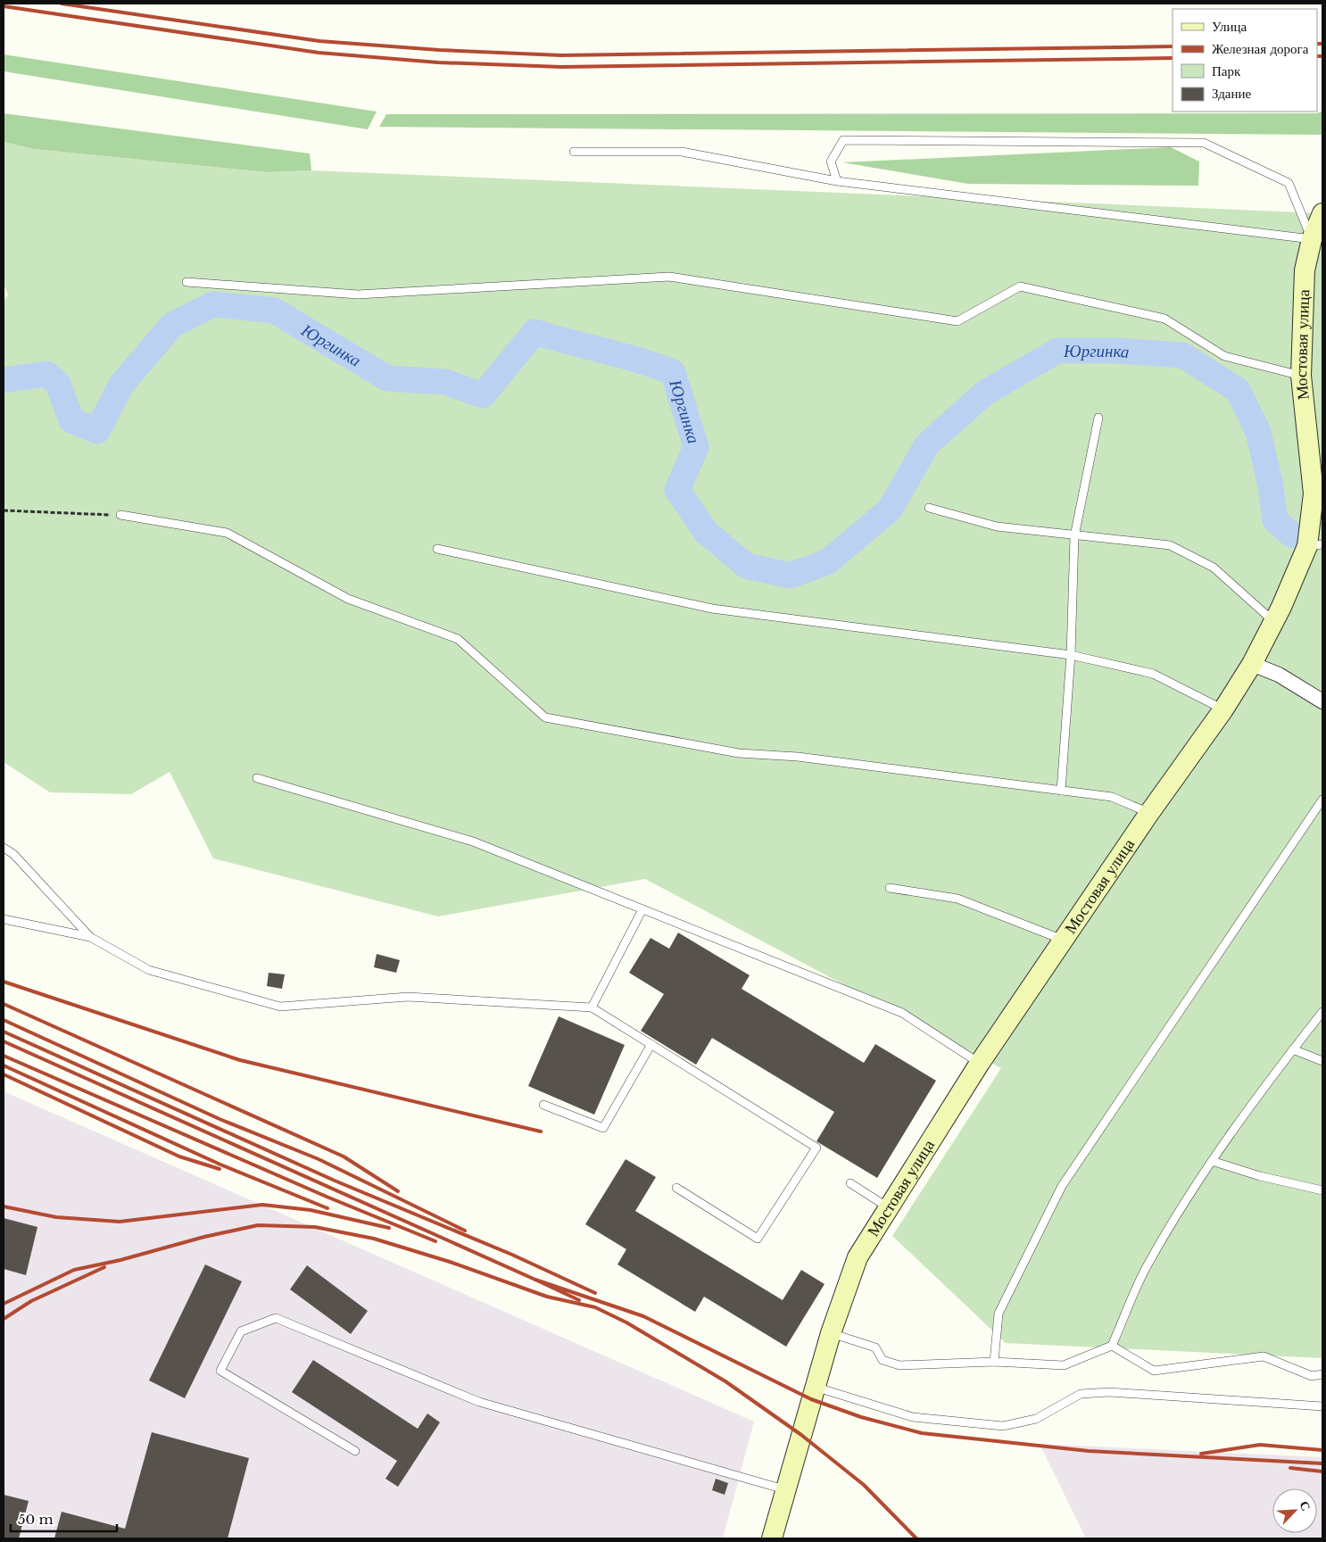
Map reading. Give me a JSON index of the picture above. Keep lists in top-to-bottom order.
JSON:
{
  "streets": {
    "street": ["Мостовая улица"]
  },
  "water": ["Юргинка"],
  "legend": [
    "Улица",
    "Железная дорога",
    "Парк",
    "Здание"
  ],
  "scale_bar": "50 m",
  "north": "top right"
}
